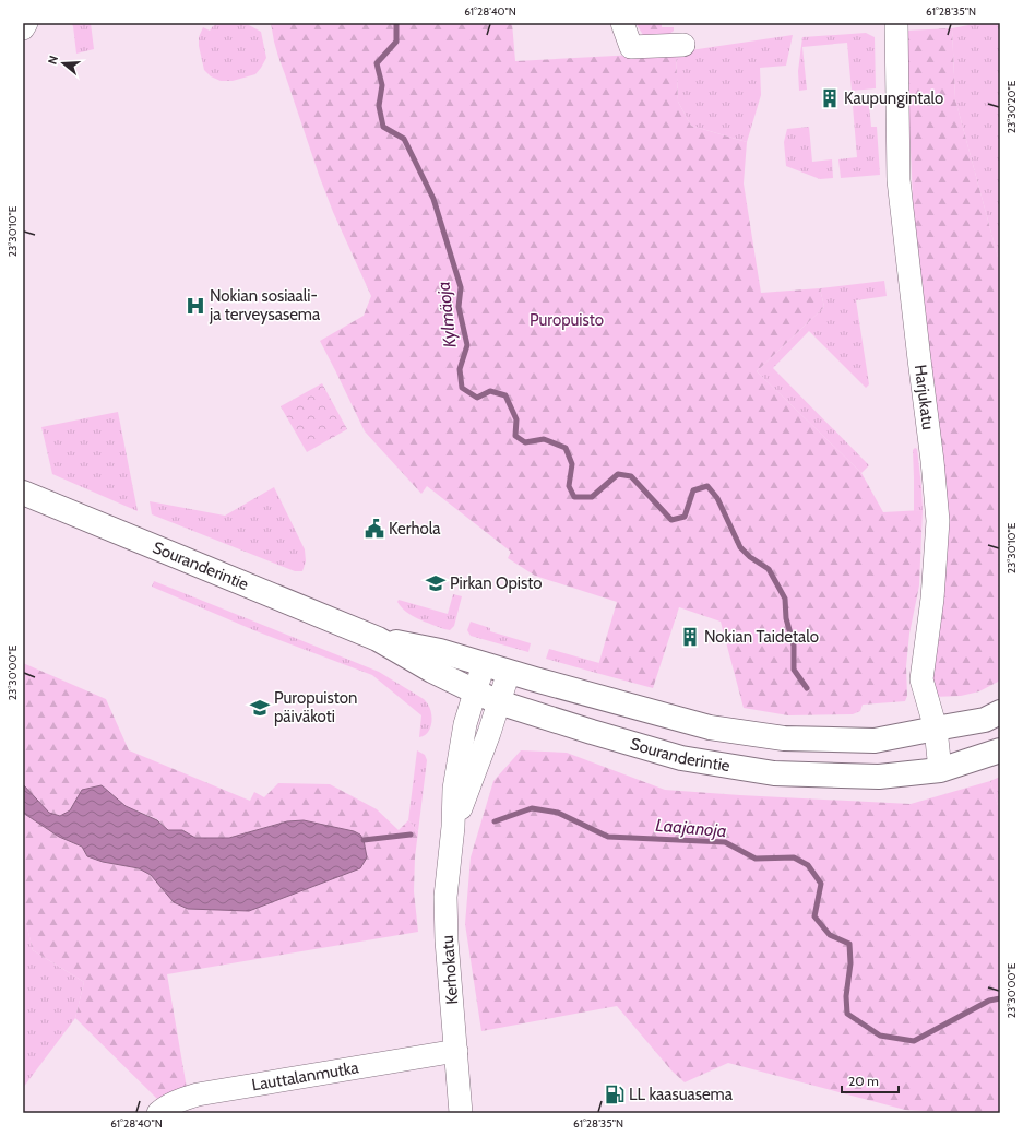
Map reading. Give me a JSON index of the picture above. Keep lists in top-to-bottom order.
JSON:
{
  "streets": {
    "street": [
      "Harjukatu",
      "Souranderintie",
      "Kerhokatu",
      "Lauttalanmutka"
    ]
  },
  "crossings": [
    ["Harjukatu", "Souranderintie"],
    ["Souranderintie", "Kerhokatu"],
    ["Kerhokatu", "Lauttalanmutka"]
  ],
  "water": ["Kylmäoja", "Laajanoja"],
  "parks": ["Puropuisto"],
  "places": {
    "building": ["Kaupungintalo", "Nokian Taidetalo"],
    "hospital": ["Nokian sosiaali- ja terveysasema"],
    "public building": ["Kerhola"],
    "school or university": ["Pirkan Opisto", "Puropuiston päiväkoti"],
    "fuel station": ["LL kaasuasema"]
  },
  "scale_bar": "20 m",
  "north": "left",
  "coordinates": [
    "61°28'40\"N",
    "61°28'35\"N",
    "23°30'20\"E",
    "23°30'10\"E",
    "23°30'00\"E"
  ]
}
